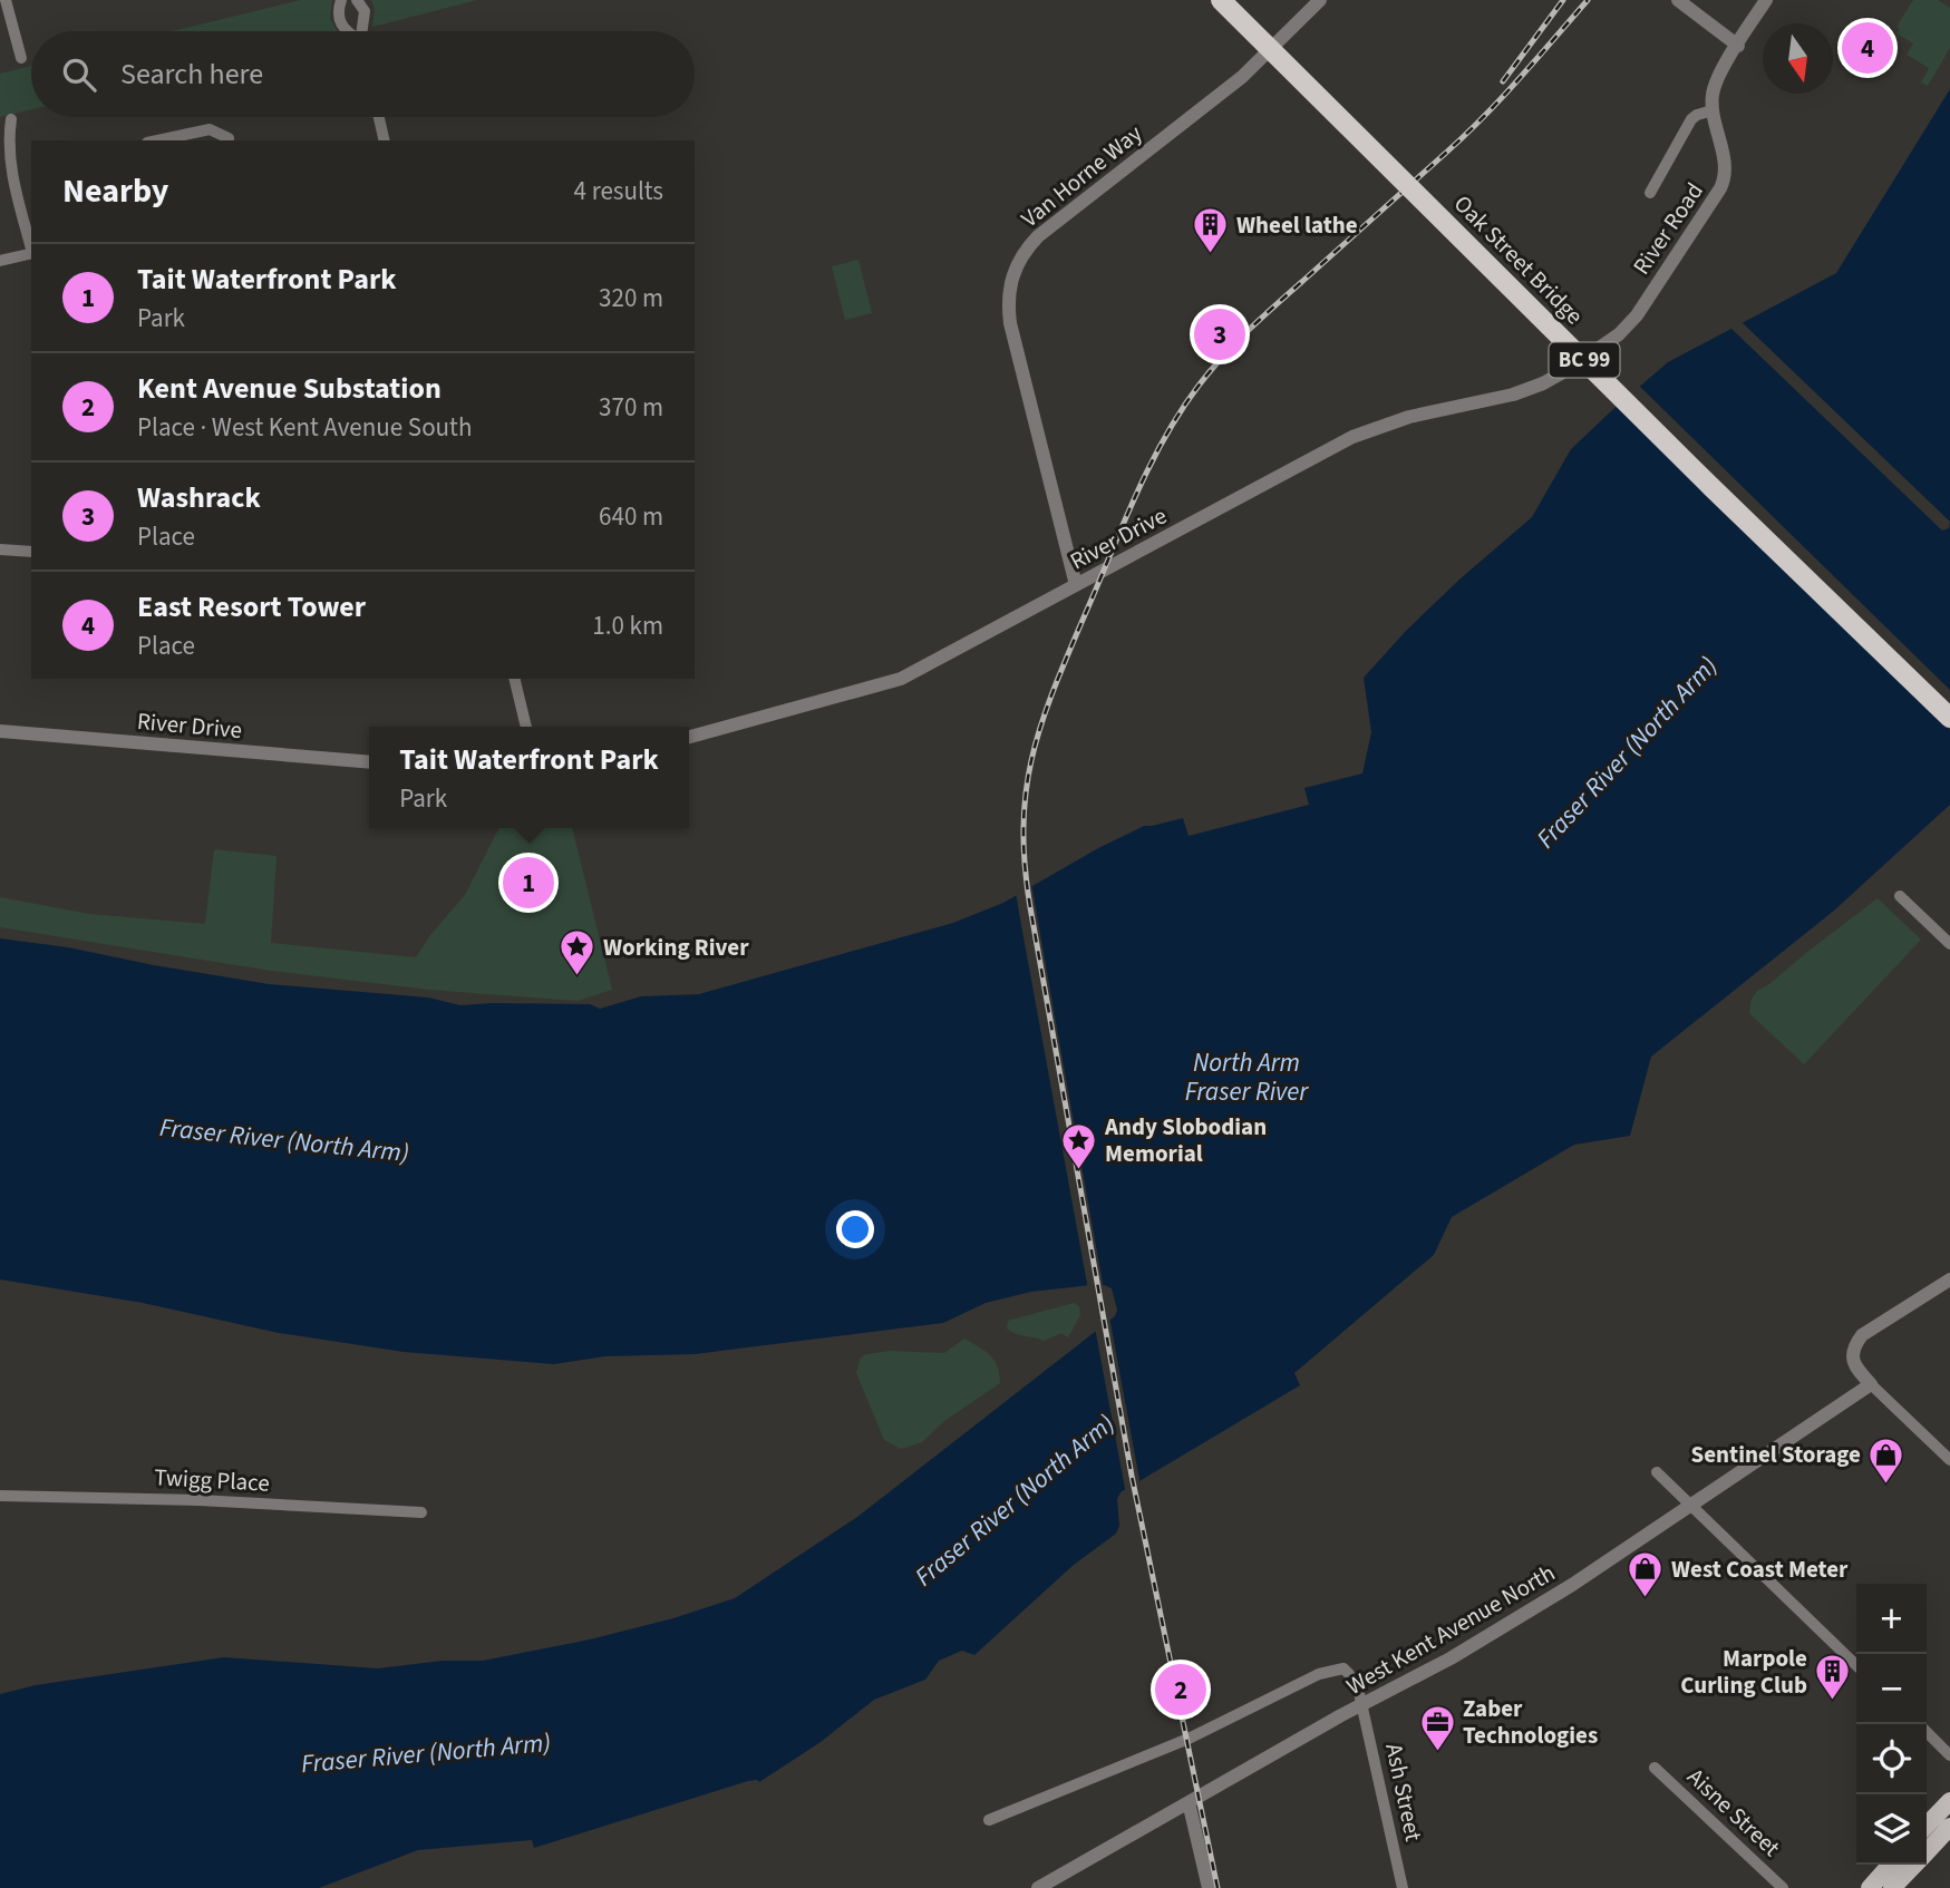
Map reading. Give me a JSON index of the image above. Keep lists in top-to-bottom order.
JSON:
{
  "streets": {
    "highway": ["Oak Street Bridge", "BC 99"],
    "street": [
      "Van Horne Way",
      "River Road",
      "River Drive",
      "Twigg Place",
      "West Kent Avenue North",
      "Ash Street",
      "Aisne Street"
    ]
  },
  "crossings": [
    ["Van Horne Way", "River Drive"],
    ["River Road", "River Drive"],
    ["West Kent Avenue North", "Ash Street"]
  ],
  "water": ["Fraser River (North Arm)", "North Arm Fraser River"],
  "places": {
    "building": ["Wheel lathe", "Marpole Curling Club"],
    "place": ["Working River", "Andy Slobodian Memorial"],
    "shop": ["Sentinel Storage", "West Coast Meter"],
    "office": ["Zaber Technologies"]
  },
  "north": "bottom",
  "page": {
    "pins": [
      "4",
      "3",
      "1",
      "2"
    ],
    "search": "Search here",
    "heading": ["Nearby", "4 results"],
    "list": [
      {
        "mark": "1",
        "name": "Tait Waterfront Park",
        "note": "Park",
        "value": "320 m"
      },
      {
        "mark": "2",
        "name": "Kent Avenue Substation",
        "note": "Place · West Kent Avenue South",
        "value": "370 m"
      },
      {
        "mark": "3",
        "name": "Washrack",
        "note": "Place",
        "value": "640 m"
      },
      {
        "mark": "4",
        "name": "East Resort Tower",
        "note": "Place",
        "value": "1.0 km"
      }
    ],
    "popup": ["Tait Waterfront Park", "Park"],
    "map_buttons": ["+", "−"]
  }
}
